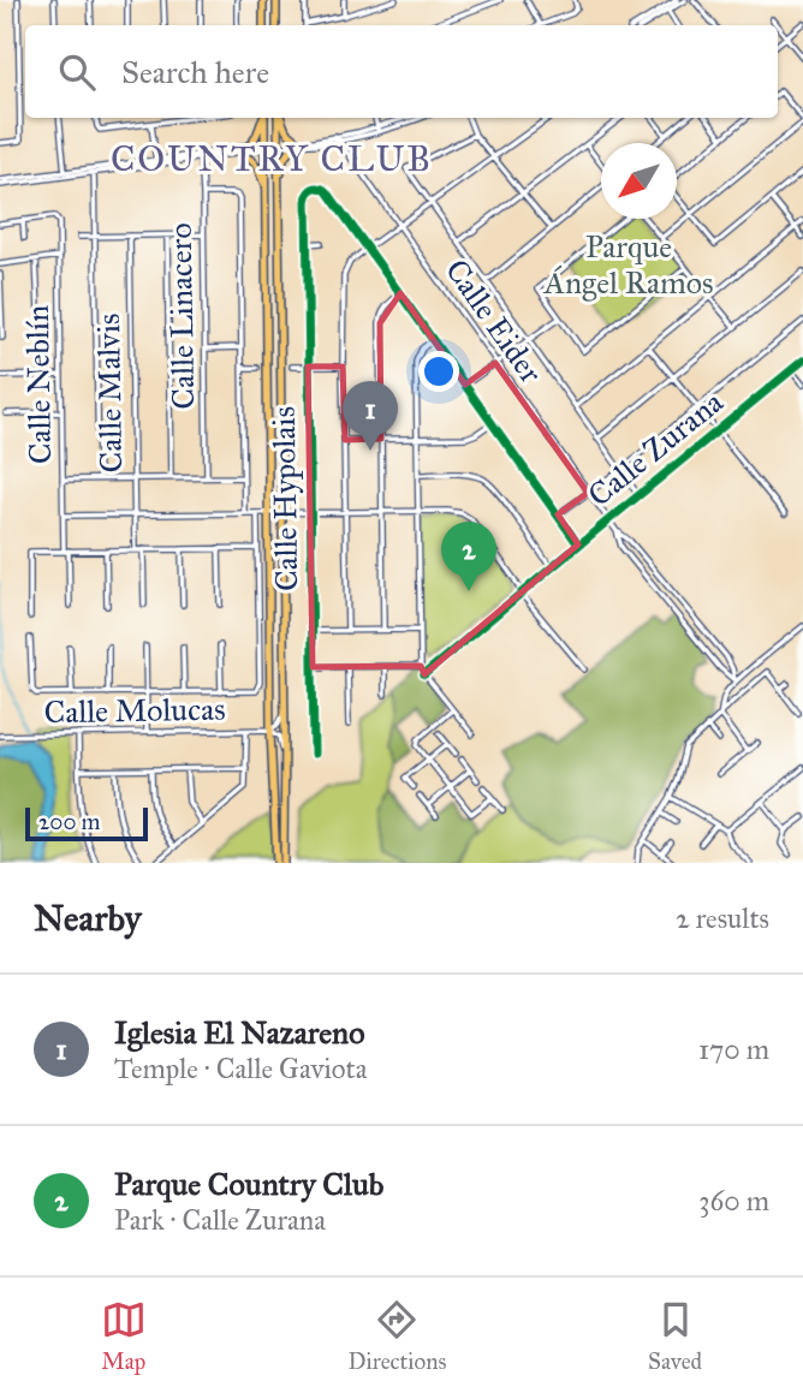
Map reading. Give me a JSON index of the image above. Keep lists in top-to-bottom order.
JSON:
{
  "streets": {
    "street": [
      "Calle Linacero",
      "Calle Eider",
      "Calle Neblín",
      "Calle Malvis",
      "Calle Zurana",
      "Calle Hypolais",
      "Calle Molucas"
    ]
  },
  "crossings": [
    ["Calle Eider", "Calle Zurana"]
  ],
  "districts": ["COUNTRY CLUB"],
  "parks": ["Parque Ángel Ramos"],
  "scale_bar": "200 m",
  "north": "bottom left",
  "page": {
    "search": "Search here",
    "pins": ["1", "2"],
    "scale": "200 m",
    "heading": ["Nearby", "2 results"],
    "list": [
      {
        "mark": "1",
        "name": "Iglesia El Nazareno",
        "note": "Temple · Calle Gaviota",
        "value": "170 m"
      },
      {
        "mark": "2",
        "name": "Parque Country Club",
        "note": "Park · Calle Zurana",
        "value": "360 m"
      }
    ],
    "nav": ["Map", "Directions", "Saved"]
  }
}
